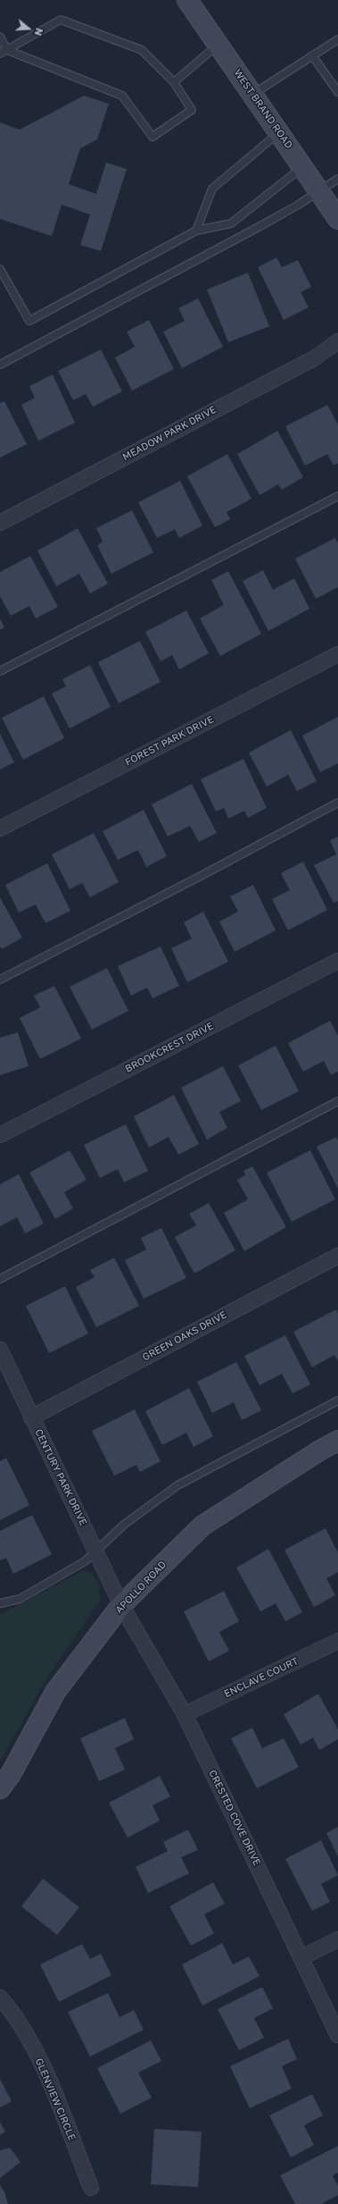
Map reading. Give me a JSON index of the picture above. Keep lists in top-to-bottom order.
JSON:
{
  "streets": {
    "street": [
      "WEST BRAND ROAD",
      "MEADOW PARK DRIVE",
      "FOREST PARK DRIVE",
      "BROOKCREST DRIVE",
      "GREEN OAKS DRIVE",
      "CENTURY PARK DRIVE",
      "APOLLO ROAD",
      "ENCLAVE COURT",
      "CRESTED COVE DRIVE",
      "GLENVIEW CIRCLE"
    ]
  },
  "crossings": [
    ["GREEN OAKS DRIVE", "CENTURY PARK DRIVE"],
    ["CENTURY PARK DRIVE", "APOLLO ROAD"],
    ["CENTURY PARK DRIVE", "CRESTED COVE DRIVE"],
    ["APOLLO ROAD", "CRESTED COVE DRIVE"],
    ["ENCLAVE COURT", "CRESTED COVE DRIVE"]
  ],
  "north": "right"
}
